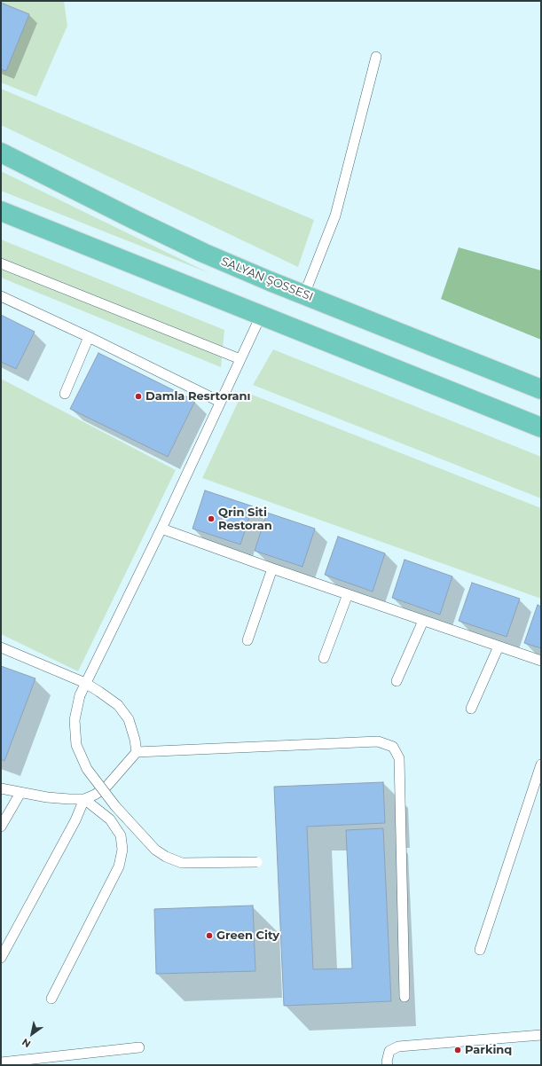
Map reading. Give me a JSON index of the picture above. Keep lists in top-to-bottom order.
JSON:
{
  "streets": {
    "highway": ["SALYAN ŞOSSESI"]
  },
  "places": [
    "Damla Resrtoranı",
    "Qrin Siti Restoran",
    "Green City",
    "Parkinq"
  ],
  "north": "bottom left"
}
